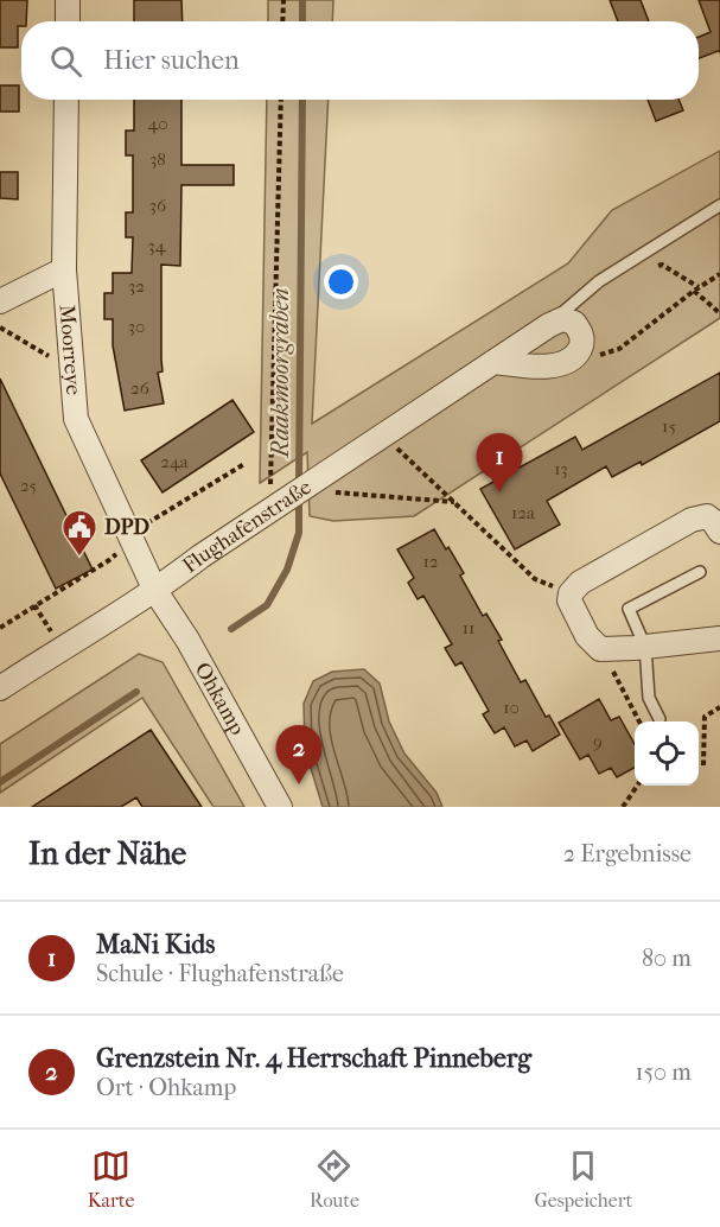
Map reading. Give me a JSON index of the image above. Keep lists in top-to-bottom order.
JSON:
{
  "streets": {
    "street": ["Moorreye", "Flughafenstraße", "Ohkamp"]
  },
  "crossings": [
    ["Moorreye", "Flughafenstraße"],
    ["Moorreye", "Ohkamp"],
    ["Flughafenstraße", "Ohkamp"]
  ],
  "water": ["Raakmoorgraben"],
  "places": {
    "public building": ["DPD"]
  },
  "house_numbers": [
    "40",
    "38",
    "36",
    "34",
    "32",
    "30",
    "26",
    "15",
    "24a",
    "13",
    "25",
    "12a",
    "12",
    "11",
    "10",
    "9"
  ],
  "page": {
    "search": "Hier suchen",
    "pins": ["1", "2"],
    "heading": ["In der Nähe", "2 Ergebnisse"],
    "list": [
      {
        "mark": "1",
        "name": "MaNi Kids",
        "note": "Schule · Flughafenstraße",
        "value": "80 m"
      },
      {
        "mark": "2",
        "name": "Grenzstein Nr. 4 Herrschaft Pinneberg",
        "note": "Ort · Ohkamp",
        "value": "150 m"
      }
    ],
    "nav": ["Karte", "Route", "Gespeichert"]
  }
}
